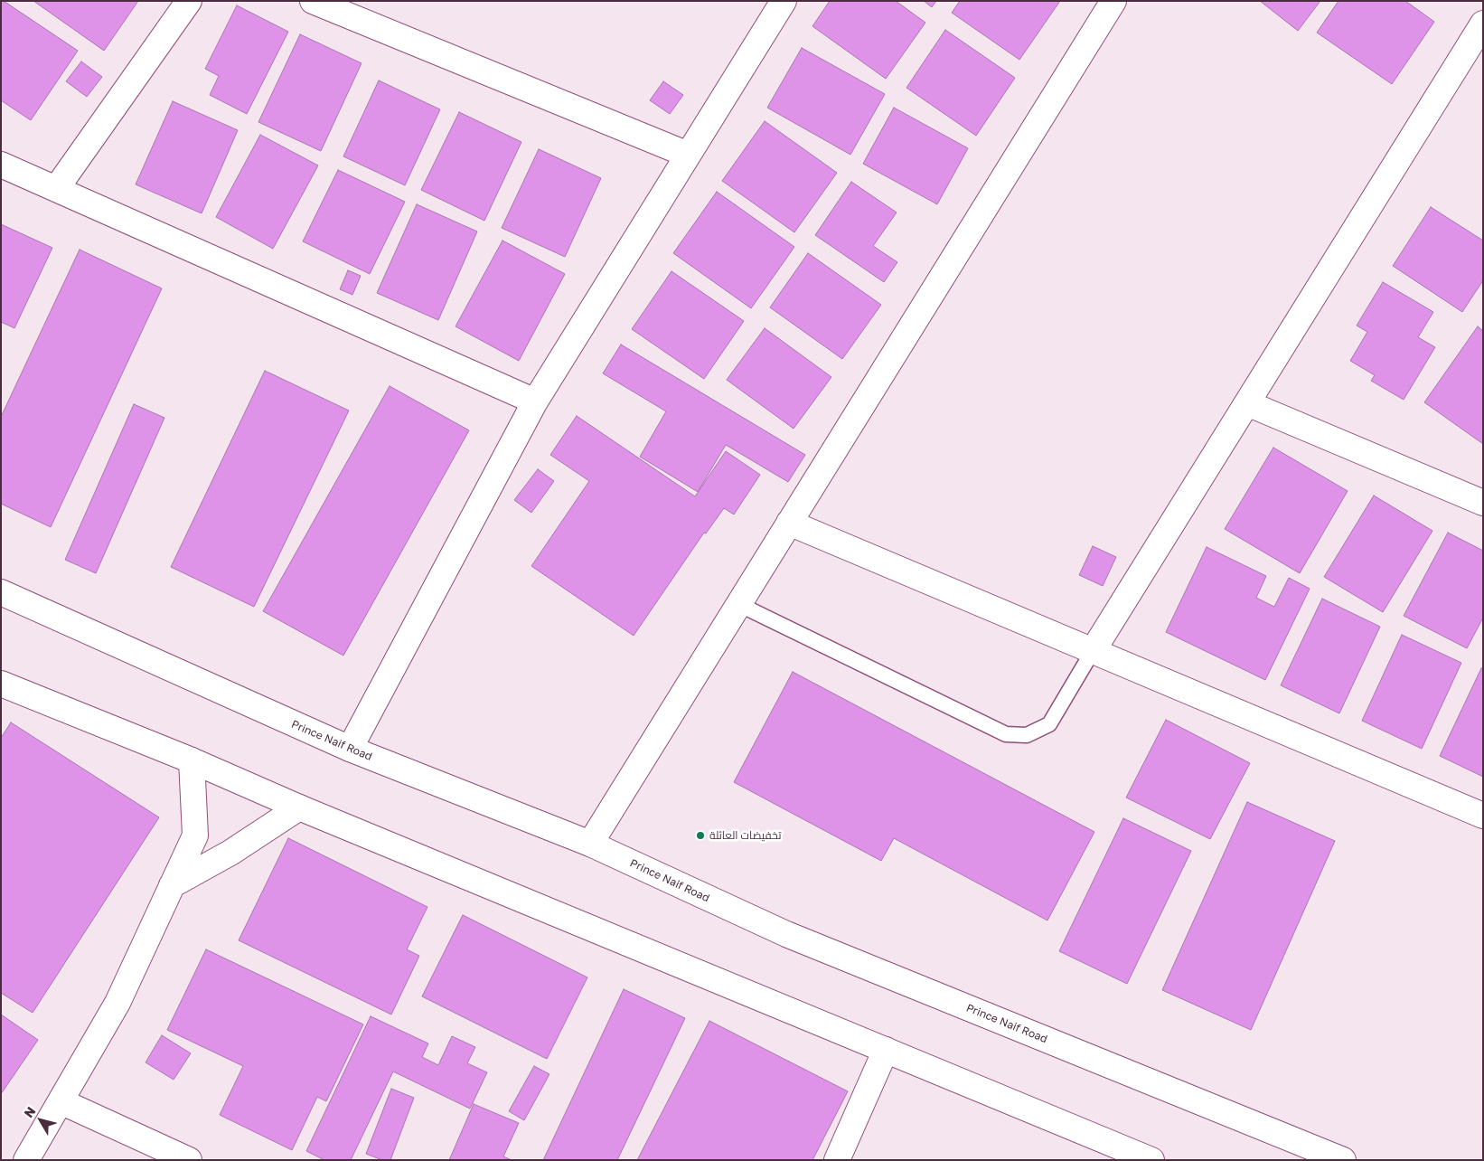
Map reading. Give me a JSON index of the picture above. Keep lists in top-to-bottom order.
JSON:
{
  "streets": {
    "street": ["Prince Naif Road"]
  },
  "places": ["تخفيضات العائلة"],
  "north": "top left"
}
